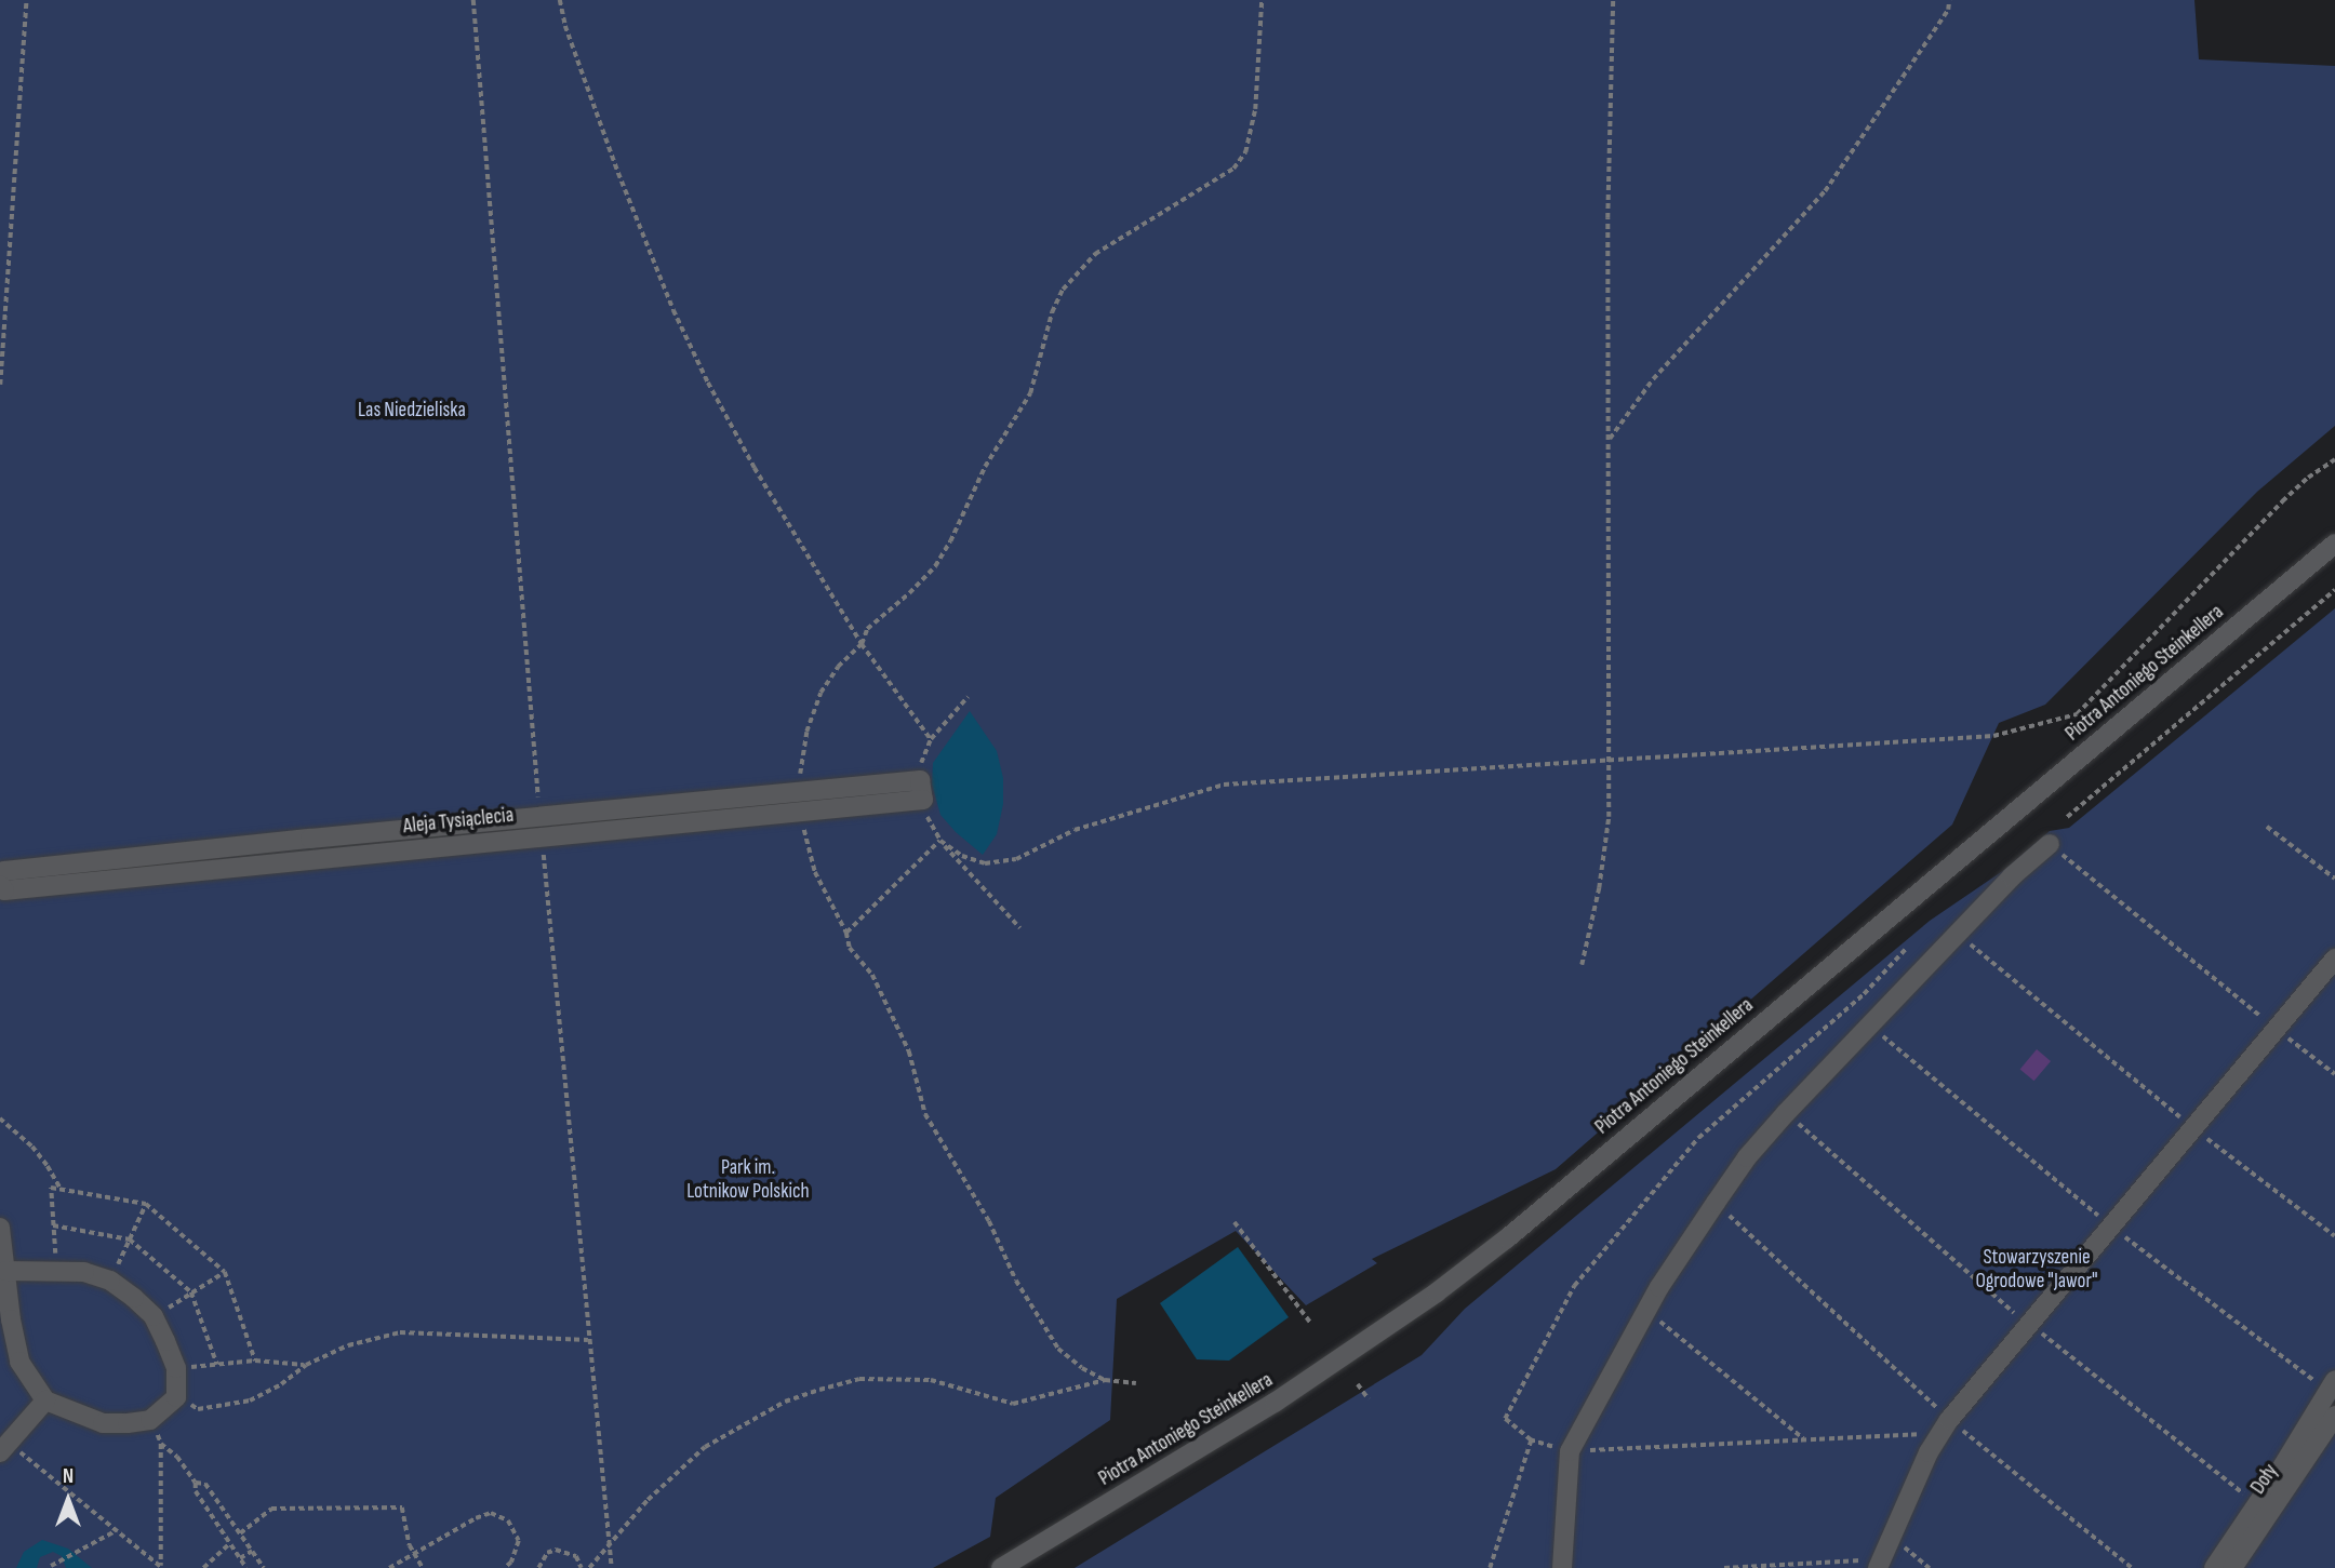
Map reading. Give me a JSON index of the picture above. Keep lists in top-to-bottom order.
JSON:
{
  "streets": {
    "street": ["Piotra Antoniego Steinkellera", "Aleja Tysiąclecia", "Doły"]
  },
  "parks": ["Las Niedzieliska", "Park im. Lotnikow Polskich", "Stowarzyszenie Ogrodowe \"Jawor\""],
  "north": "top"
}
